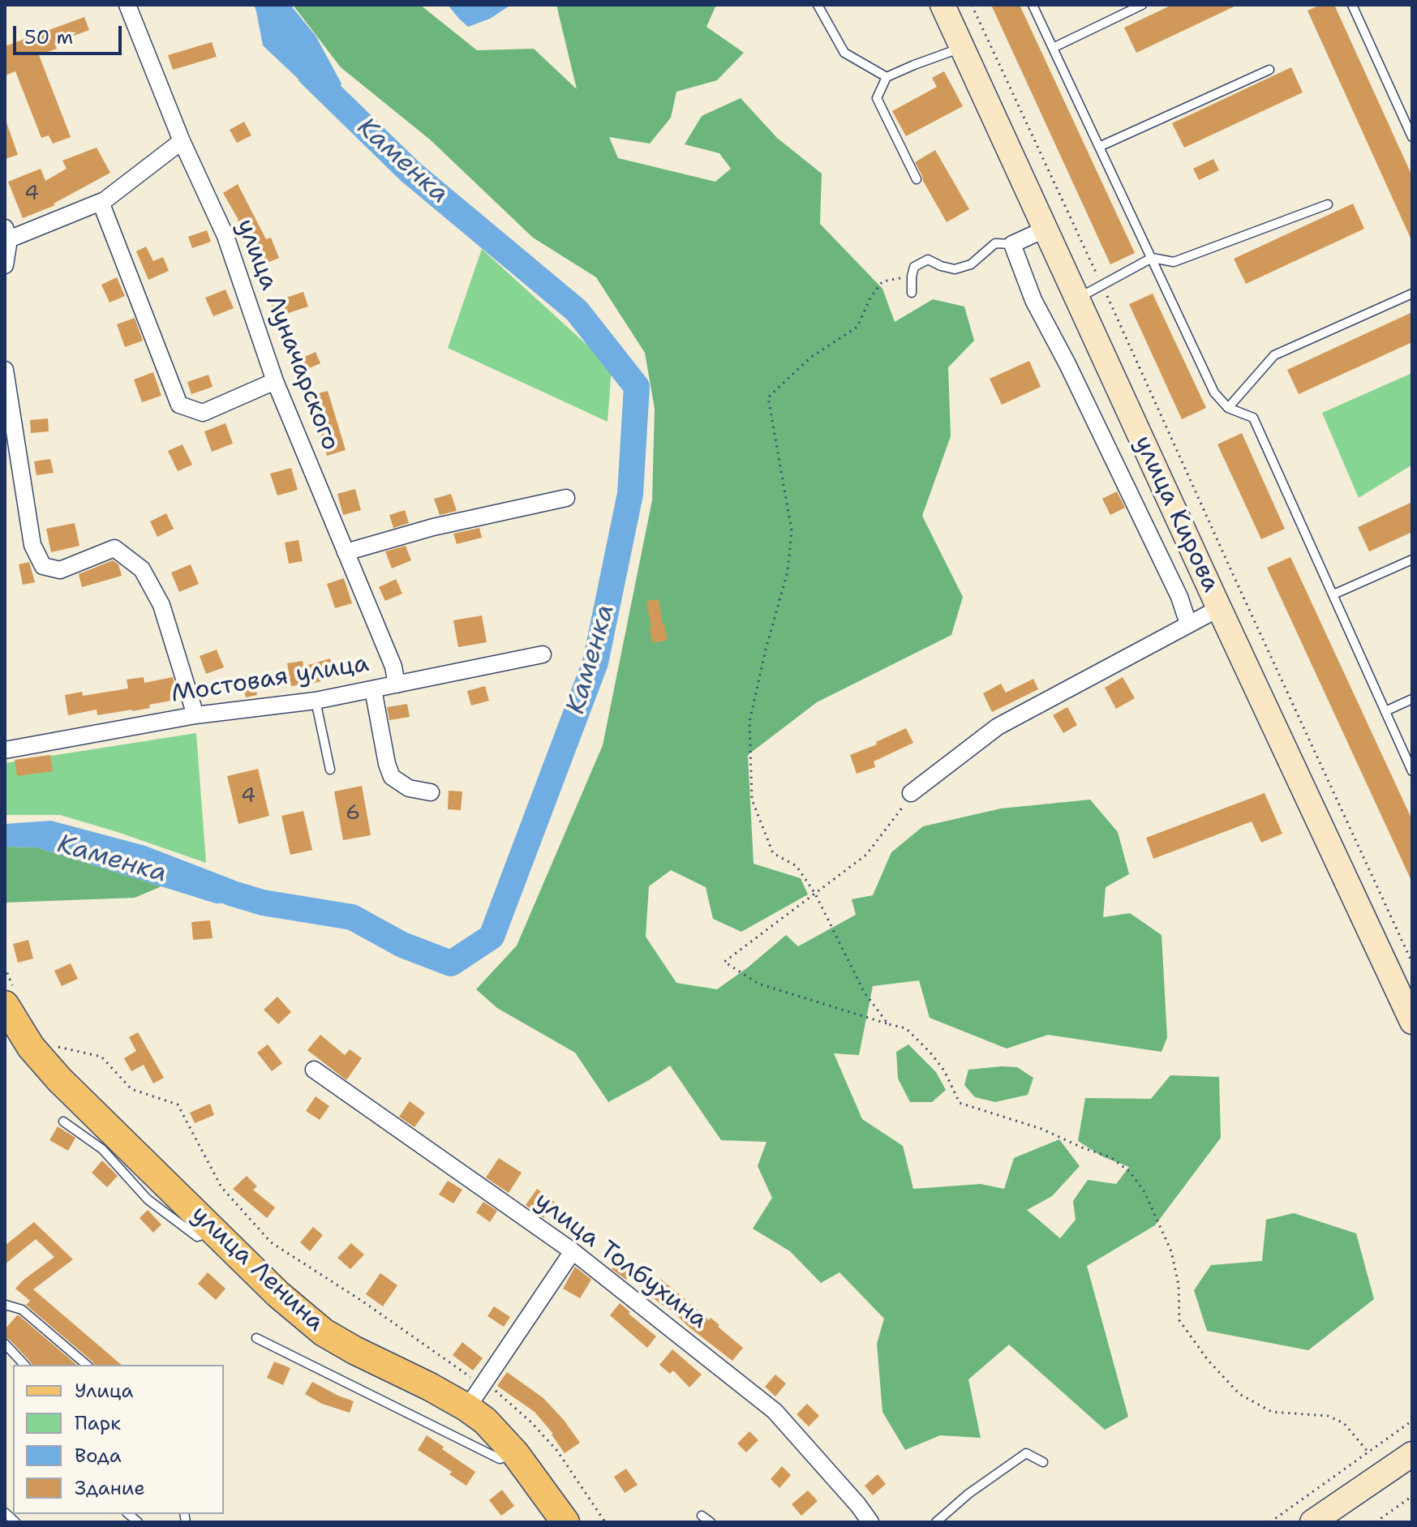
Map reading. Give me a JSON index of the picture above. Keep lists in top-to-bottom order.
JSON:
{
  "streets": {
    "main road": ["улица Ленина"],
    "street": [
      "улица Луначарского",
      "улица Кирова",
      "Мостовая улица",
      "улица Толбухина"
    ]
  },
  "crossings": [
    ["улица Луначарского", "Мостовая улица"]
  ],
  "water": ["Каменка"],
  "house_numbers": ["4", "4", "6"],
  "legend": [
    "Улица",
    "Парк",
    "Вода",
    "Здание"
  ],
  "scale_bar": "50 m"
}
